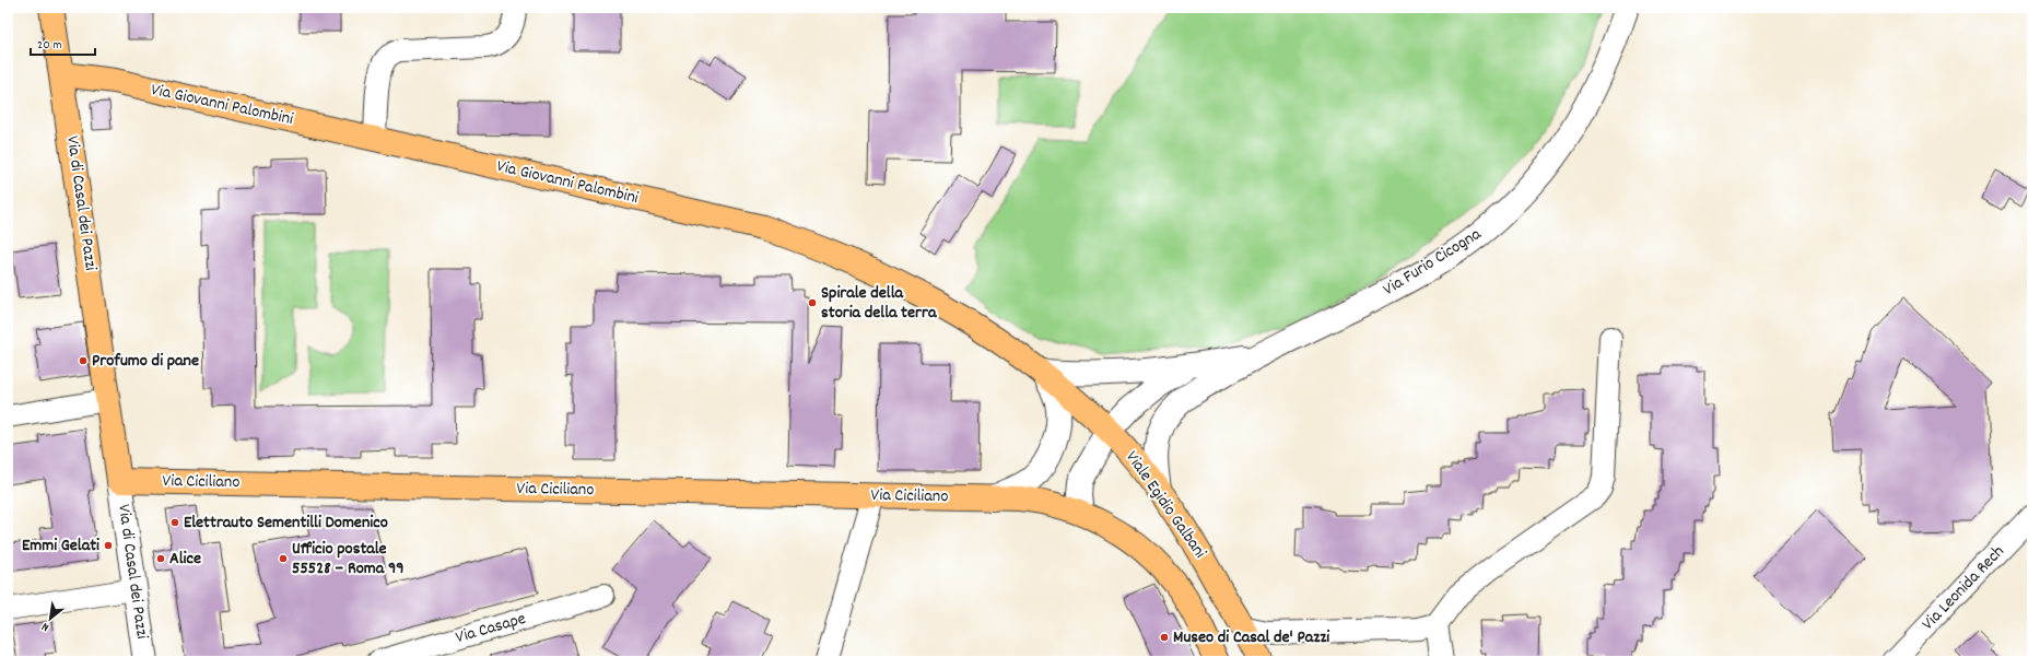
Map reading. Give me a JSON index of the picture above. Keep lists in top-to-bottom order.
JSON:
{
  "streets": {
    "main road": [
      "Via Giovanni Palombini",
      "Via di Casal dei Pazzi",
      "Via Ciciliano",
      "Viale Egidio Galbani"
    ],
    "street": ["Via Furio Cicogna", "Via Leonida Rech", "Via Casape"]
  },
  "crossings": [
    ["Via Giovanni Palombini", "Via di Casal dei Pazzi"],
    ["Via Giovanni Palombini", "Via Furio Cicogna"],
    ["Via Giovanni Palombini", "Viale Egidio Galbani"],
    ["Via di Casal dei Pazzi", "Via Ciciliano"],
    ["Via Furio Cicogna", "Viale Egidio Galbani"]
  ],
  "places": [
    "Spirale della storia della terra",
    "Profumo di pane",
    "Elettrauto Sementilli Domenico",
    "Emmi Gelati",
    "Alice",
    "Ufficio postale 55528 – Roma 99",
    "Museo di Casal de' Pazzi"
  ],
  "scale_bar": "20 m",
  "north": "bottom left"
}
